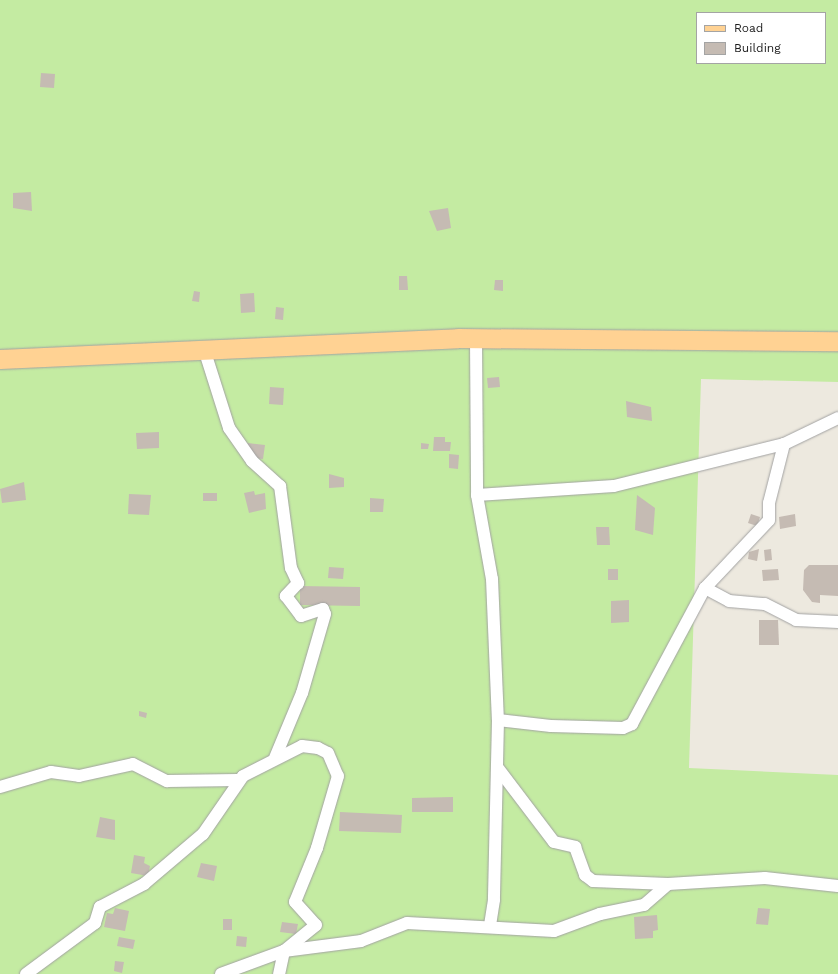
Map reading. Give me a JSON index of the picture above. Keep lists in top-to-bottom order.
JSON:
{
  "legend": ["Road", "Building"]
}
